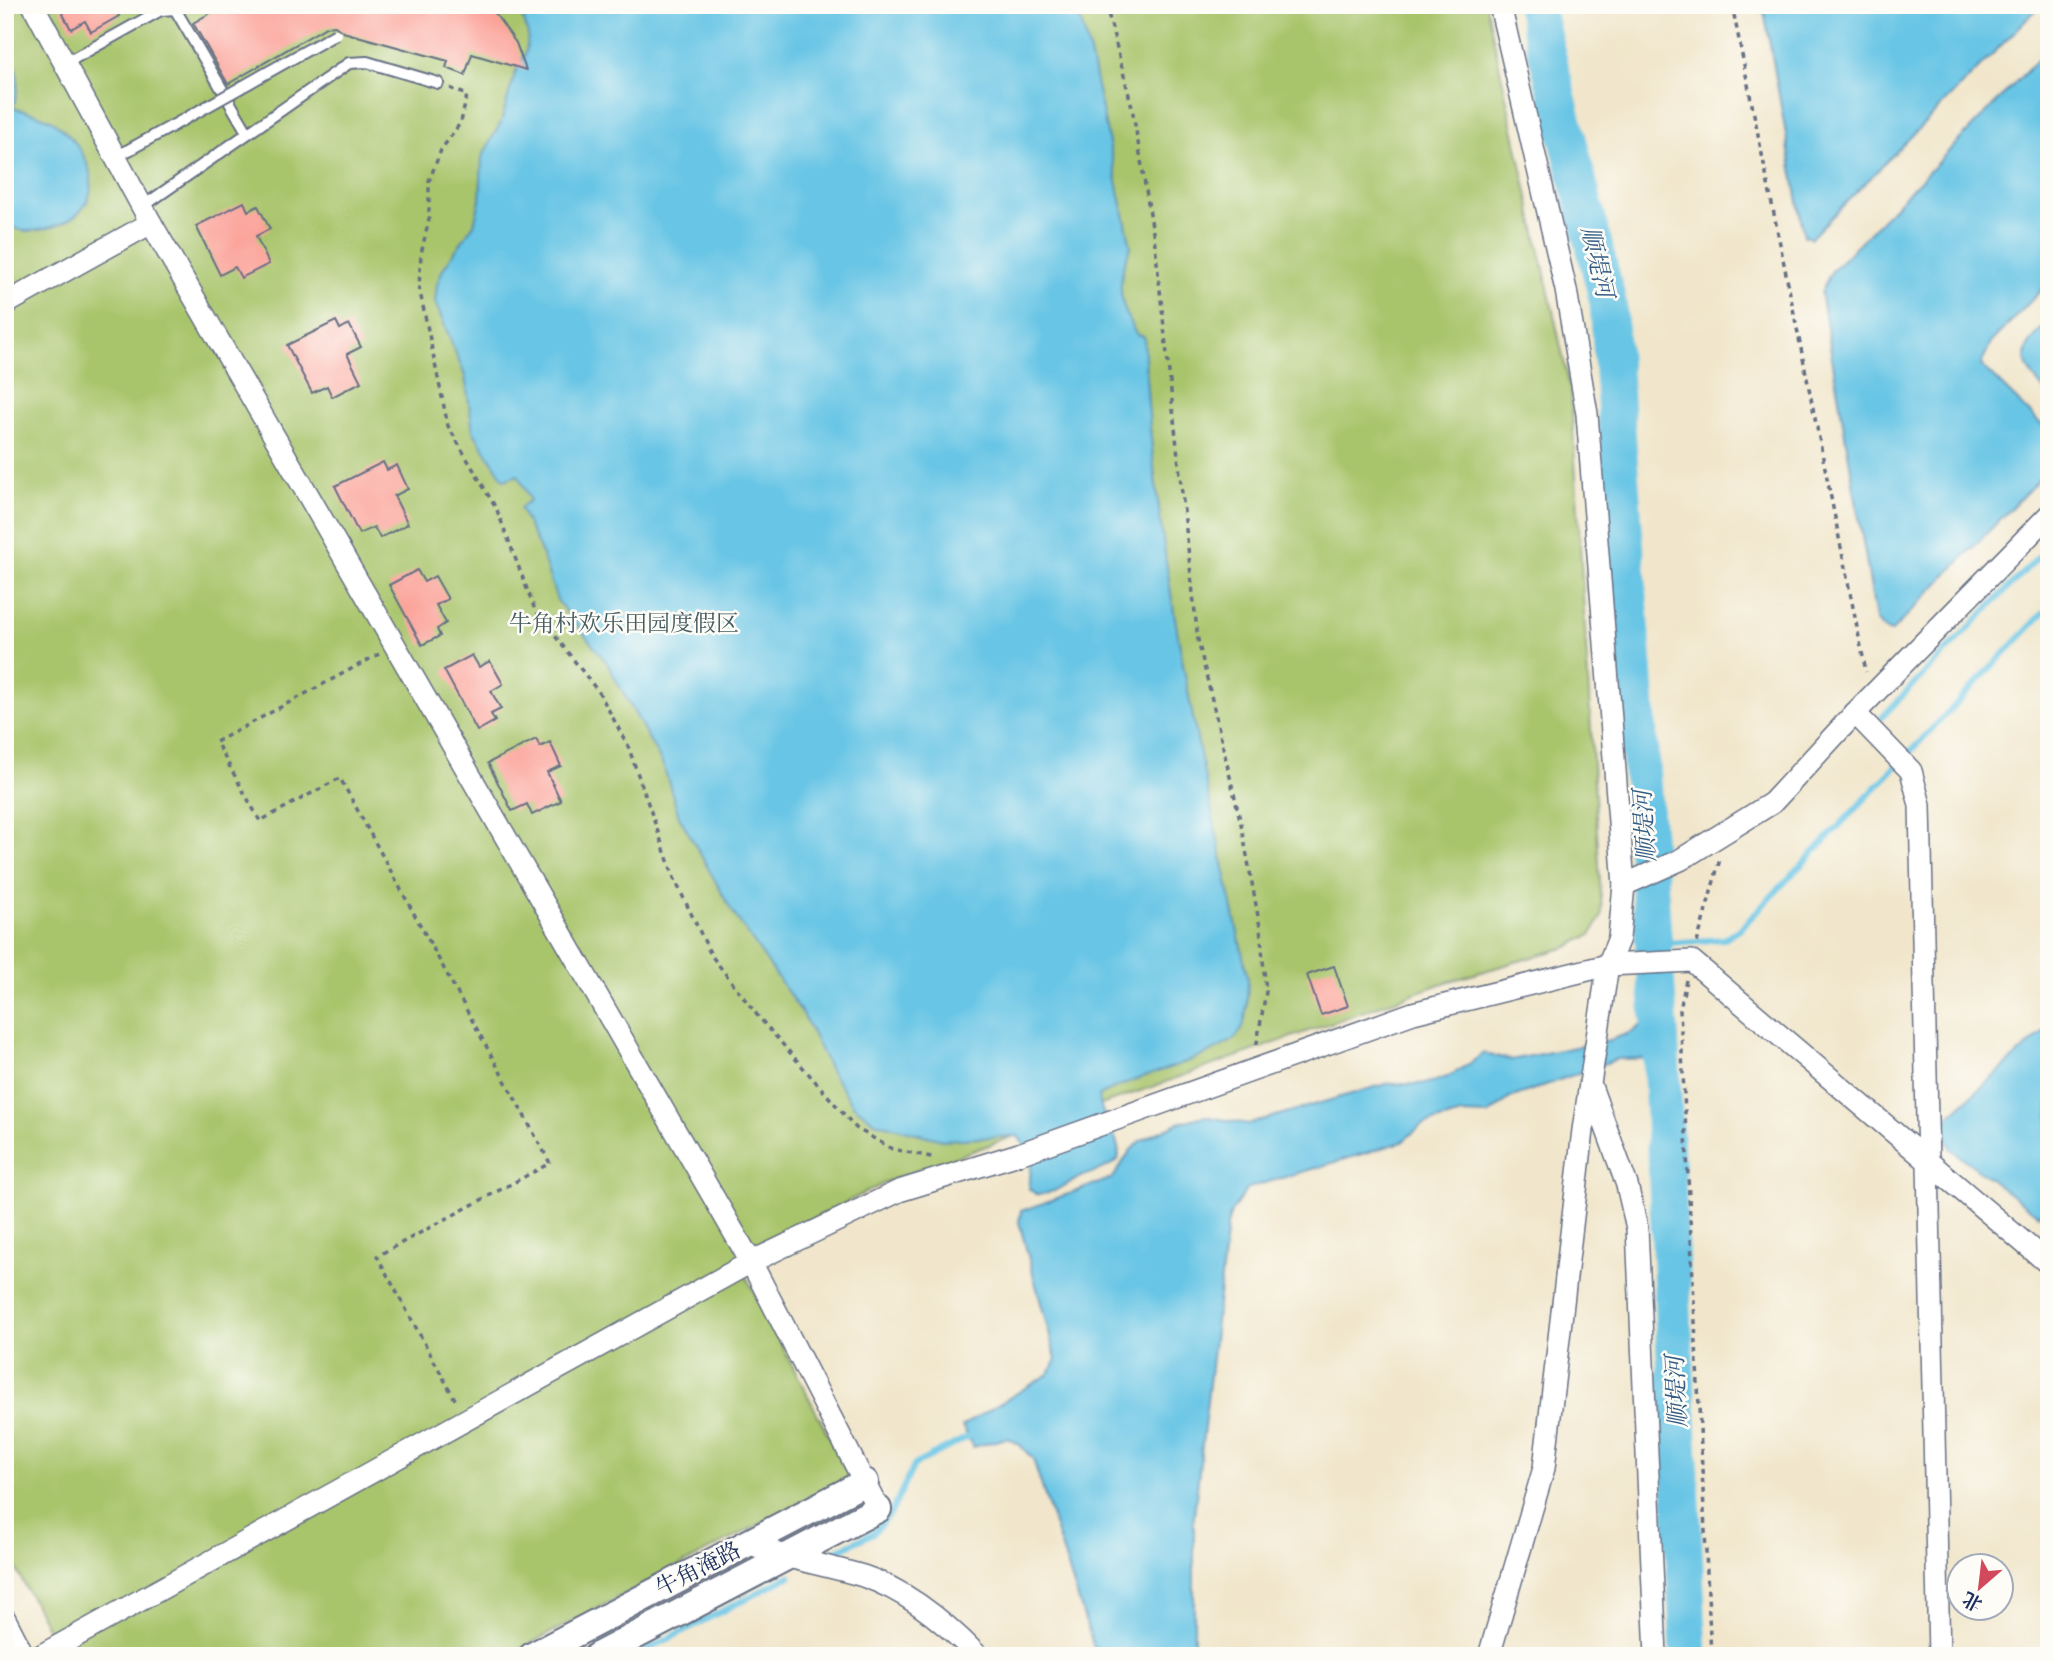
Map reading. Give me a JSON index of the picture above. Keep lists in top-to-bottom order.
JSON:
{
  "streets": {
    "street": ["牛角淹路"]
  },
  "water": ["顺堤河"],
  "parks": ["牛角村欢乐田园度假区"],
  "north": "bottom left"
}
